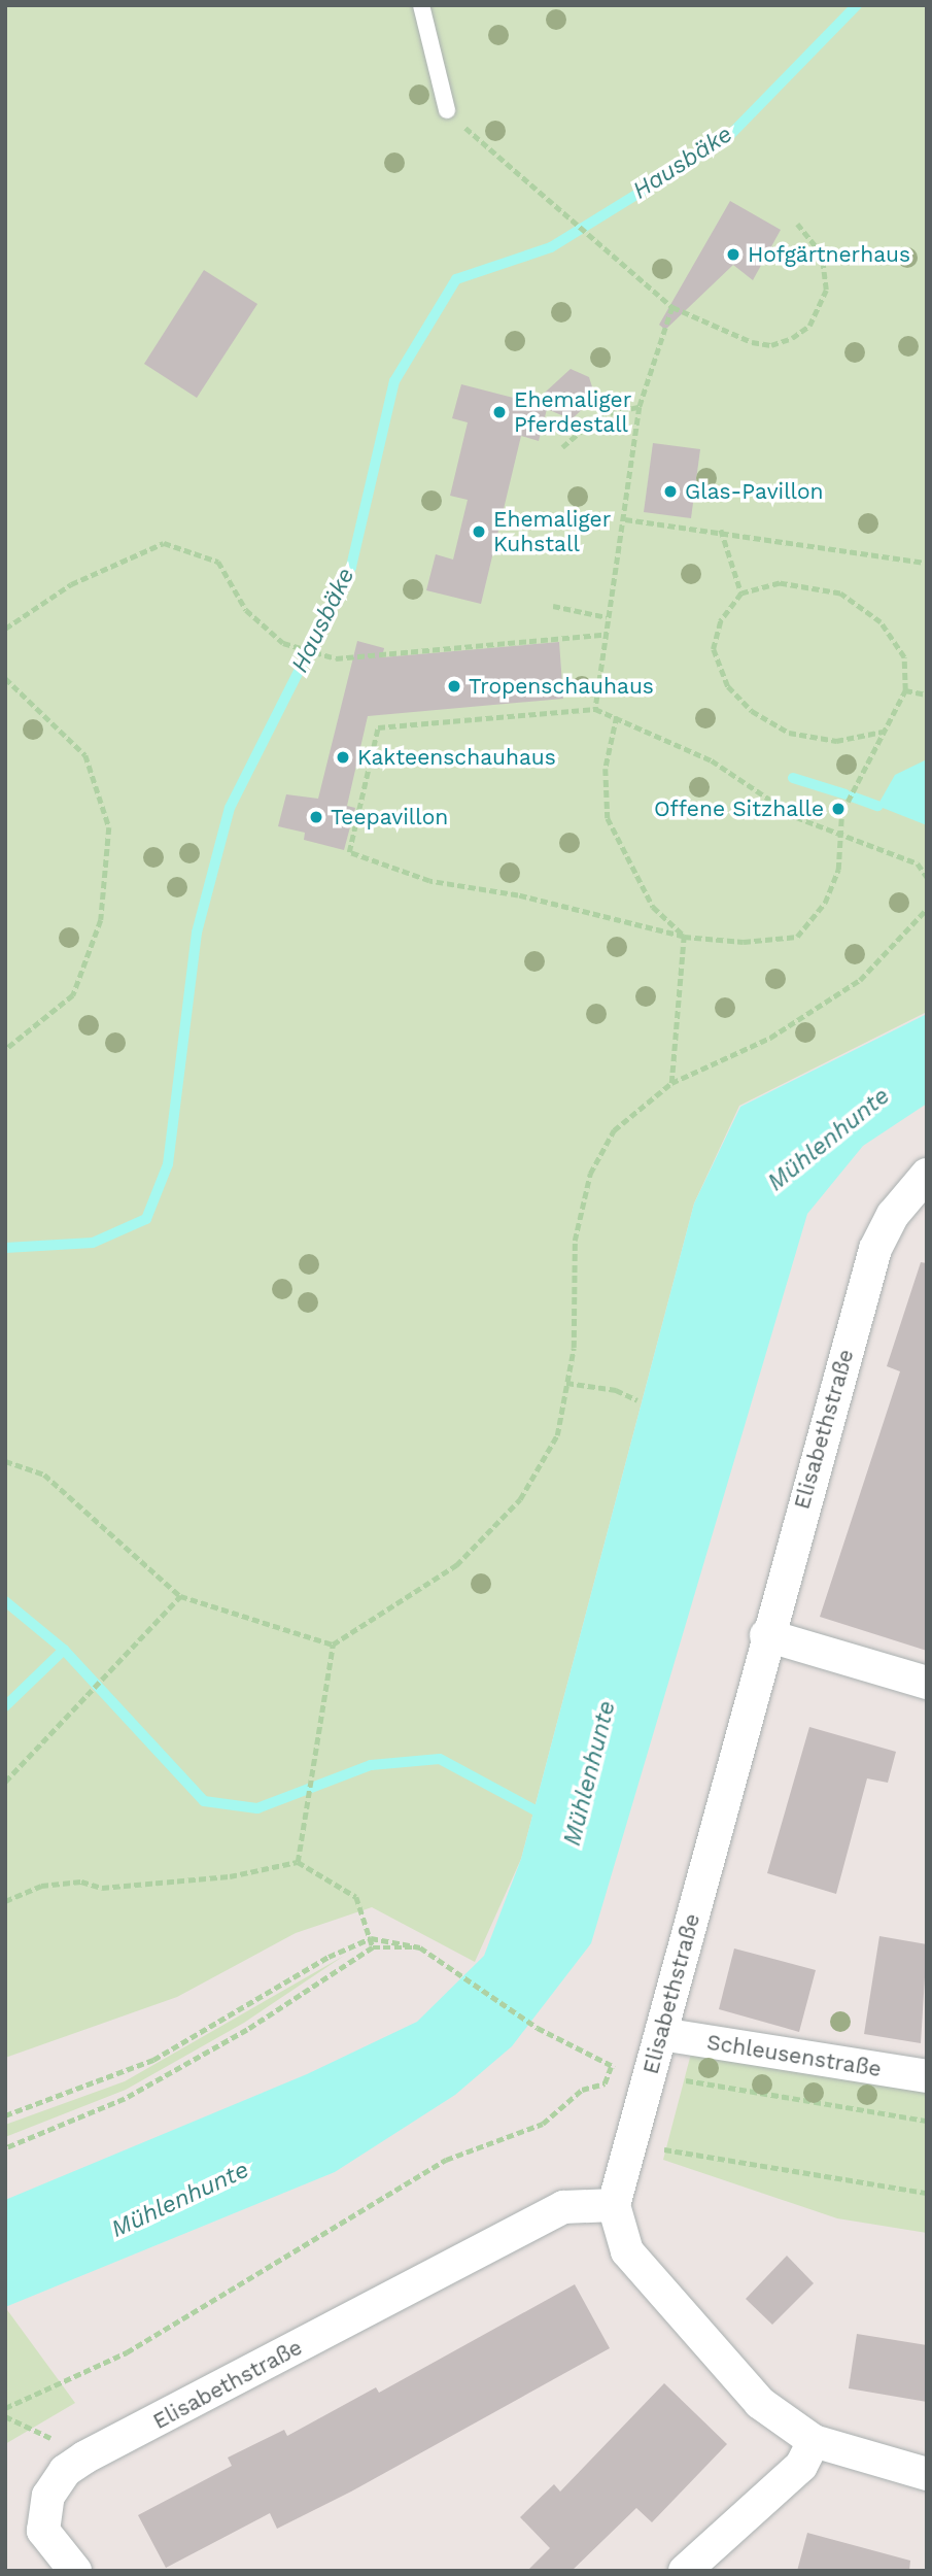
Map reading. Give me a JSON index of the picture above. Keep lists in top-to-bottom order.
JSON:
{
  "streets": {
    "street": ["Elisabethstraße", "Schleusenstraße"]
  },
  "crossings": [
    ["Elisabethstraße", "Schleusenstraße"]
  ],
  "water": ["Hausbäke", "Mühlenhunte"],
  "places": [
    "Hofgärtnerhaus",
    "Ehemaliger Pferdestall",
    "Glas-Pavillon",
    "Ehemaliger Kuhstall",
    "Tropenschauhaus",
    "Kakteenschauhaus",
    "Offene Sitzhalle",
    "Teepavillon"
  ]
}
